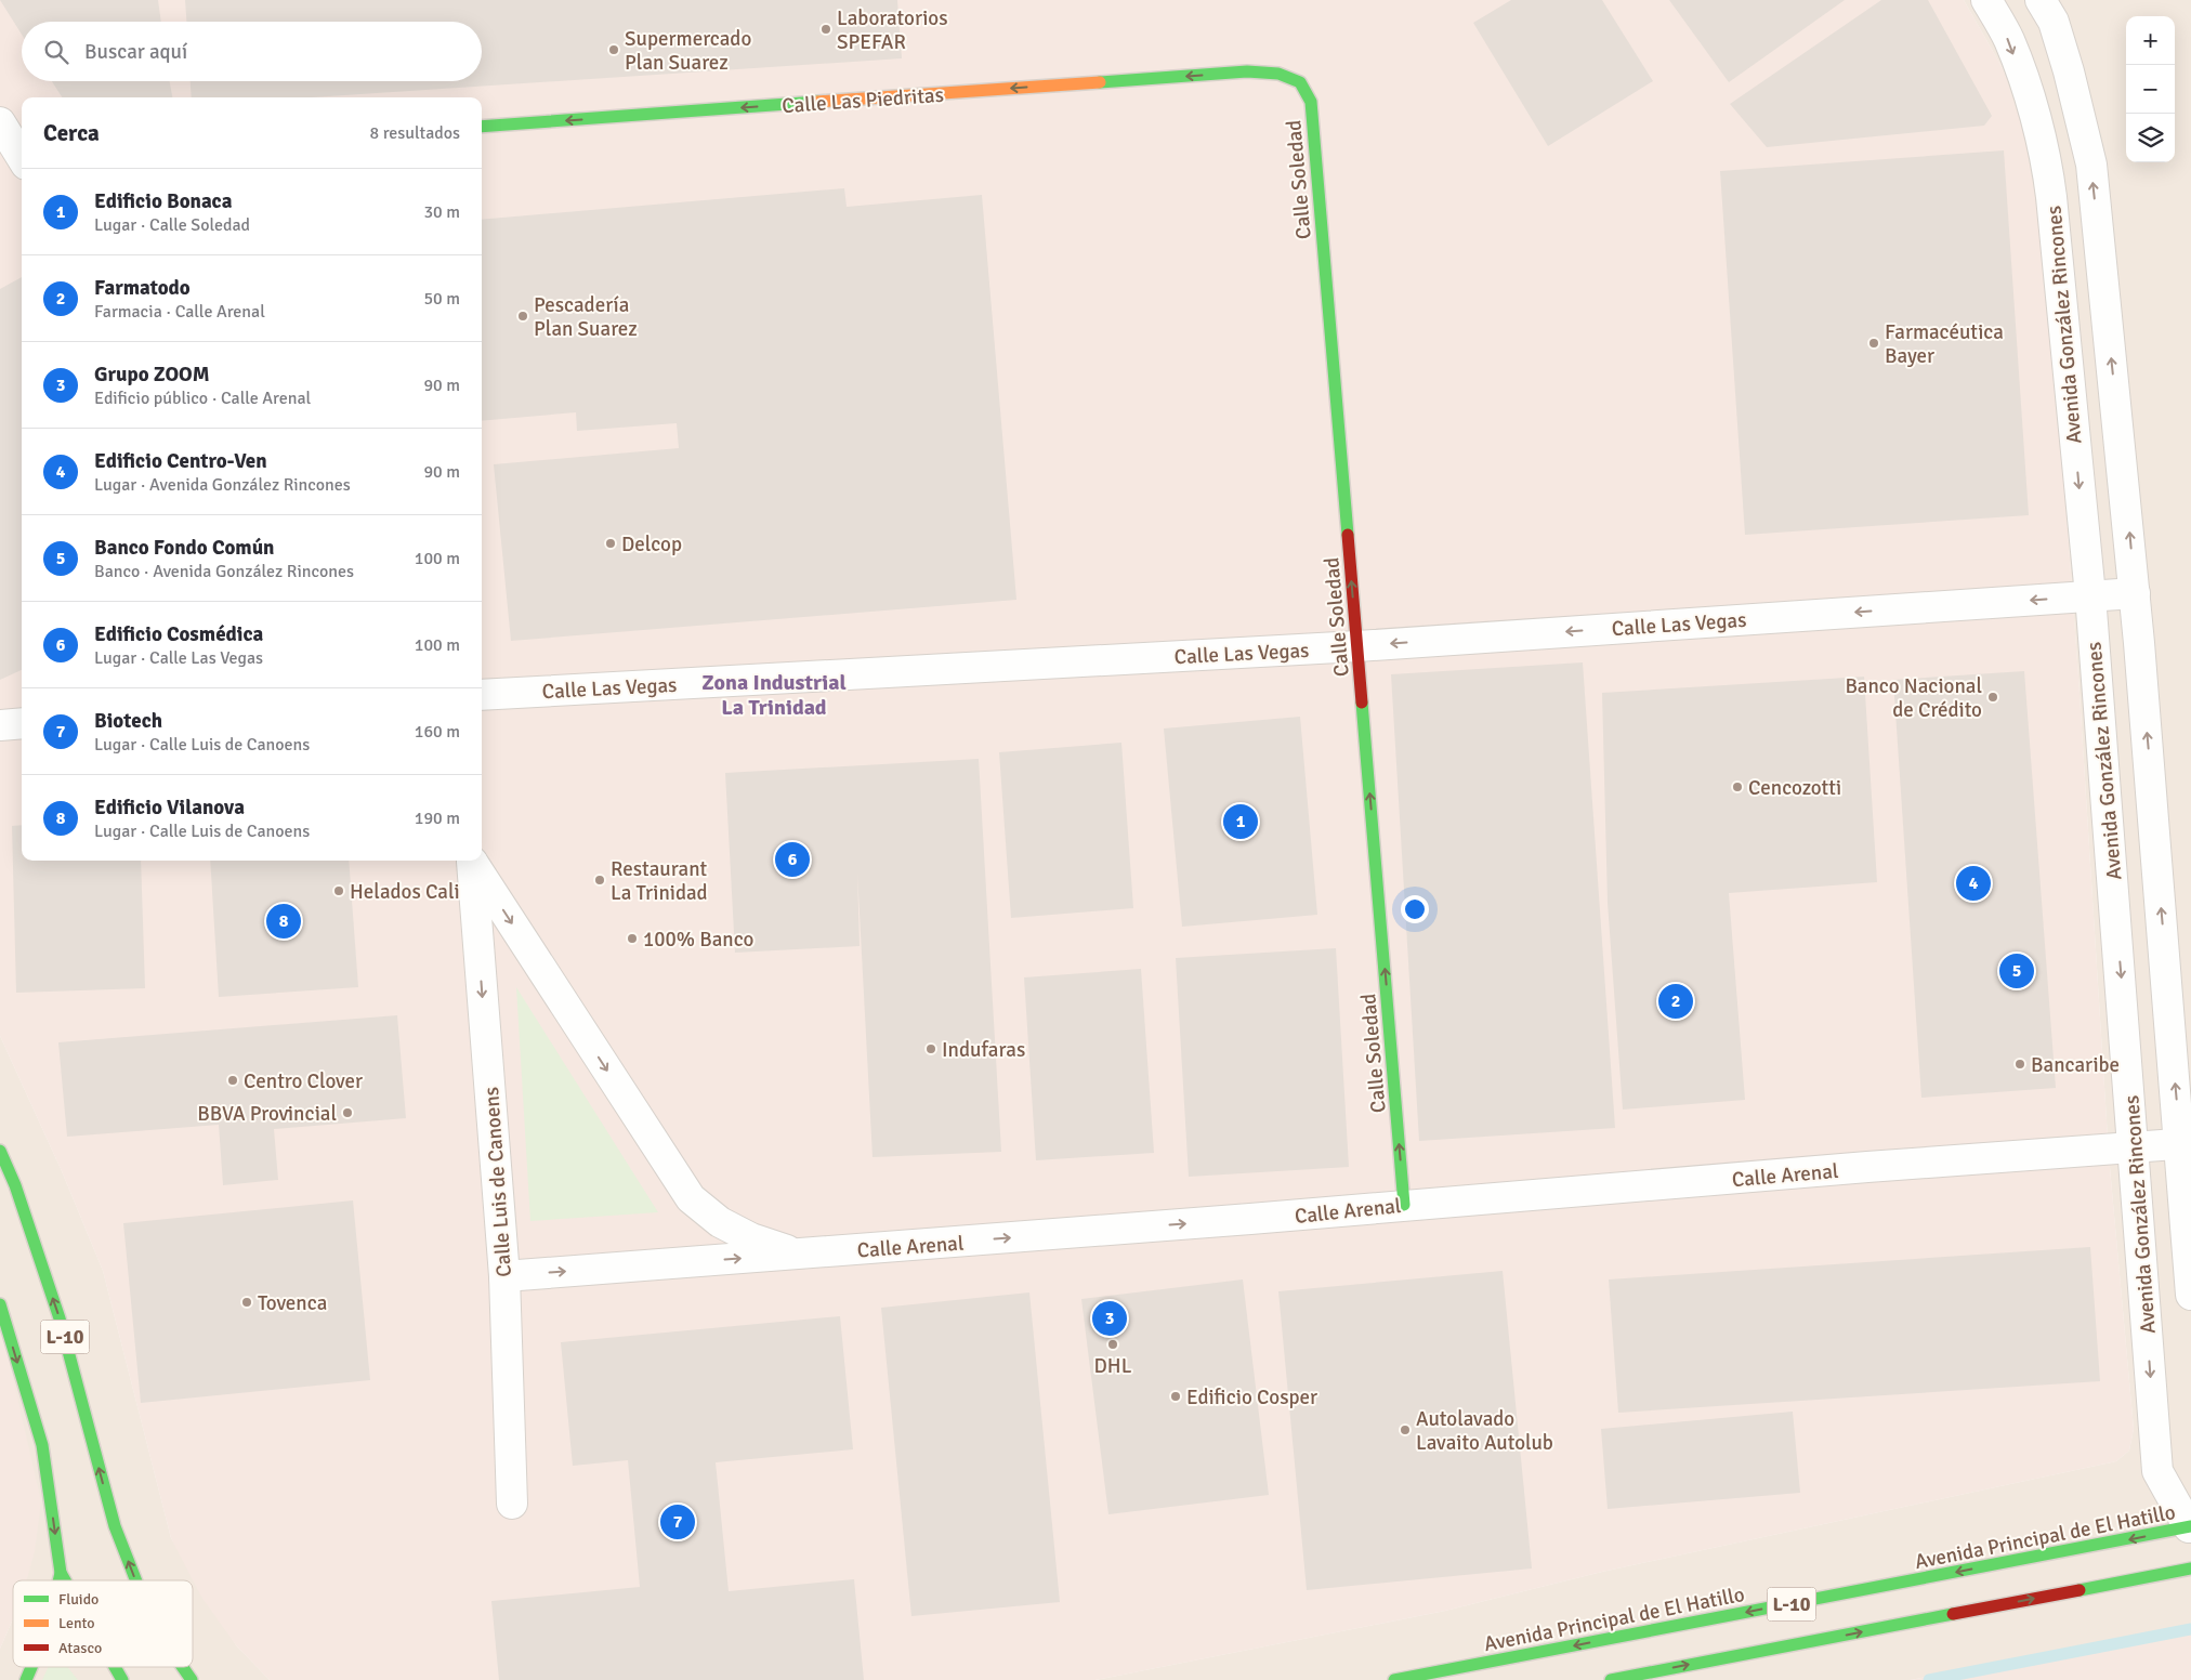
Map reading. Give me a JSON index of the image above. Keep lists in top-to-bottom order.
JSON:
{
  "streets": {
    "main road": [
      "Calle Las Piedritas",
      "Calle Soledad",
      "L-10",
      "Avenida Principal de El Hatillo"
    ],
    "street": [
      "Avenida González Rincones",
      "Calle Las Vegas",
      "Calle Arenal",
      "Calle Luis de Canoens"
    ]
  },
  "crossings": [
    ["Calle Las Piedritas", "Calle Soledad"],
    ["Calle Soledad", "Calle Las Vegas"],
    ["Calle Soledad", "Calle Arenal"],
    ["Avenida González Rincones", "Calle Las Vegas"],
    ["Avenida González Rincones", "Calle Arenal"],
    ["Avenida González Rincones", "Avenida Principal de El Hatillo"],
    ["Calle Arenal", "Calle Luis de Canoens"]
  ],
  "one_way": [
    "Calle Las Piedritas",
    "Calle Soledad",
    "Calle Las Vegas",
    "Calle Arenal",
    "Calle Luis de Canoens"
  ],
  "districts": ["Zona Industrial La Trinidad"],
  "places": [
    "Laboratorios SPEFAR",
    "Supermercado Plan Suarez",
    "Pescadería Plan Suarez",
    "Farmacéutica Bayer",
    "Delcop",
    "Banco Nacional de Crédito",
    "Cencozotti",
    "Restaurant La Trinidad",
    "Helados Cali",
    "100% Banco",
    "Indufaras",
    "Bancaribe",
    "Centro Clover",
    "BBVA Provincial",
    "Tovenca",
    "DHL",
    "Edificio Cosper",
    "Autolavado Lavaito Autolub"
  ],
  "legend": ["Fluido", "Lento", "Atasco"],
  "page": {
    "map_buttons": ["+", "−"],
    "search": "Buscar aquí",
    "heading": ["Cerca", "8 resultados"],
    "list": [
      {
        "mark": "1",
        "name": "Edificio Bonaca",
        "note": "Lugar · Calle Soledad",
        "value": "30 m"
      },
      {
        "mark": "2",
        "name": "Farmatodo",
        "note": "Farmacia · Calle Arenal",
        "value": "50 m"
      },
      {
        "mark": "3",
        "name": "Grupo ZOOM",
        "note": "Edificio público · Calle Arenal",
        "value": "90 m"
      },
      {
        "mark": "4",
        "name": "Edificio Centro-Ven",
        "note": "Lugar · Avenida González Rincones",
        "value": "90 m"
      },
      {
        "mark": "5",
        "name": "Banco Fondo Común",
        "note": "Banco · Avenida González Rincones",
        "value": "100 m"
      },
      {
        "mark": "6",
        "name": "Edificio Cosmédica",
        "note": "Lugar · Calle Las Vegas",
        "value": "100 m"
      },
      {
        "mark": "7",
        "name": "Biotech",
        "note": "Lugar · Calle Luis de Canoens",
        "value": "160 m"
      },
      {
        "mark": "8",
        "name": "Edificio Vilanova",
        "note": "Lugar · Calle Luis de Canoens",
        "value": "190 m"
      }
    ],
    "pins": [
      "1",
      "6",
      "4",
      "8",
      "5",
      "2",
      "3",
      "7"
    ]
  }
}
